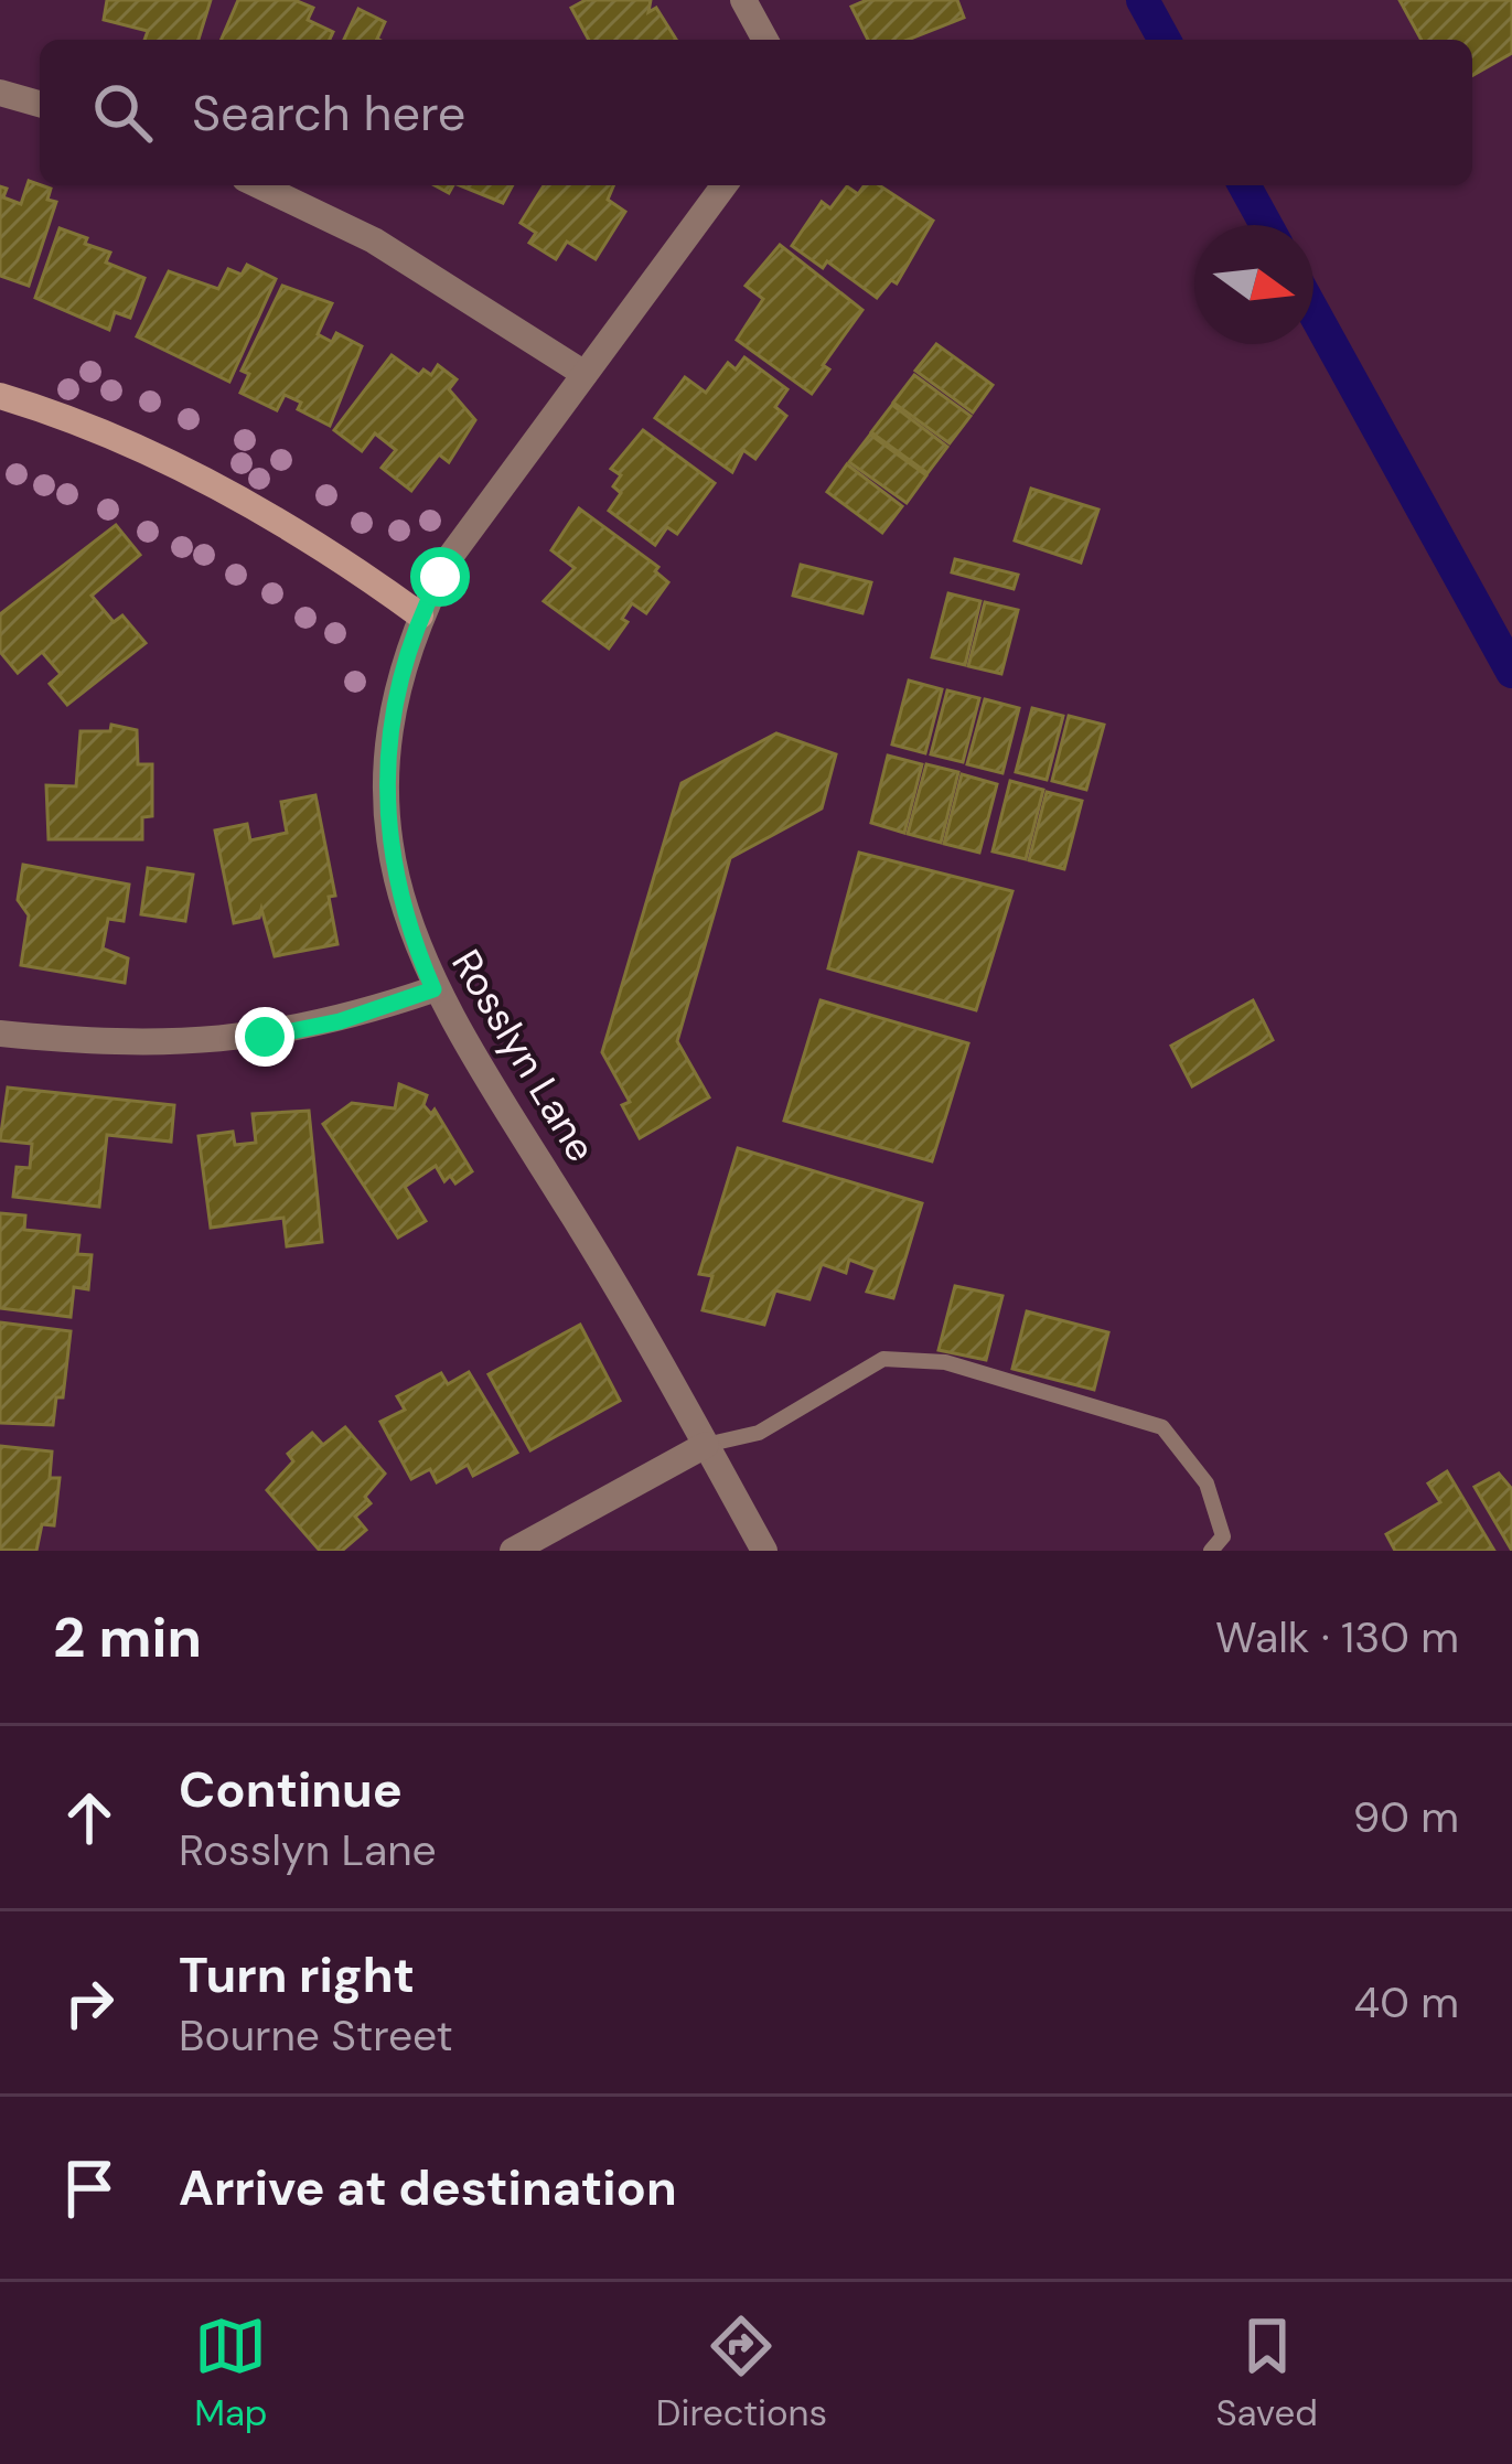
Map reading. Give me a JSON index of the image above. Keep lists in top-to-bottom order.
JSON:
{
  "streets": {
    "street": ["Rosslyn Lane"]
  },
  "north": "right",
  "page": {
    "search": "Search here",
    "heading": ["2 min", "Walk · 130 m"],
    "list": [
      ["Continue", "Rosslyn Lane", "90 m"],
      ["Turn right", "Bourne Street", "40 m"],
      "Arrive at destination"
    ],
    "nav": ["Map", "Directions", "Saved"]
  }
}
